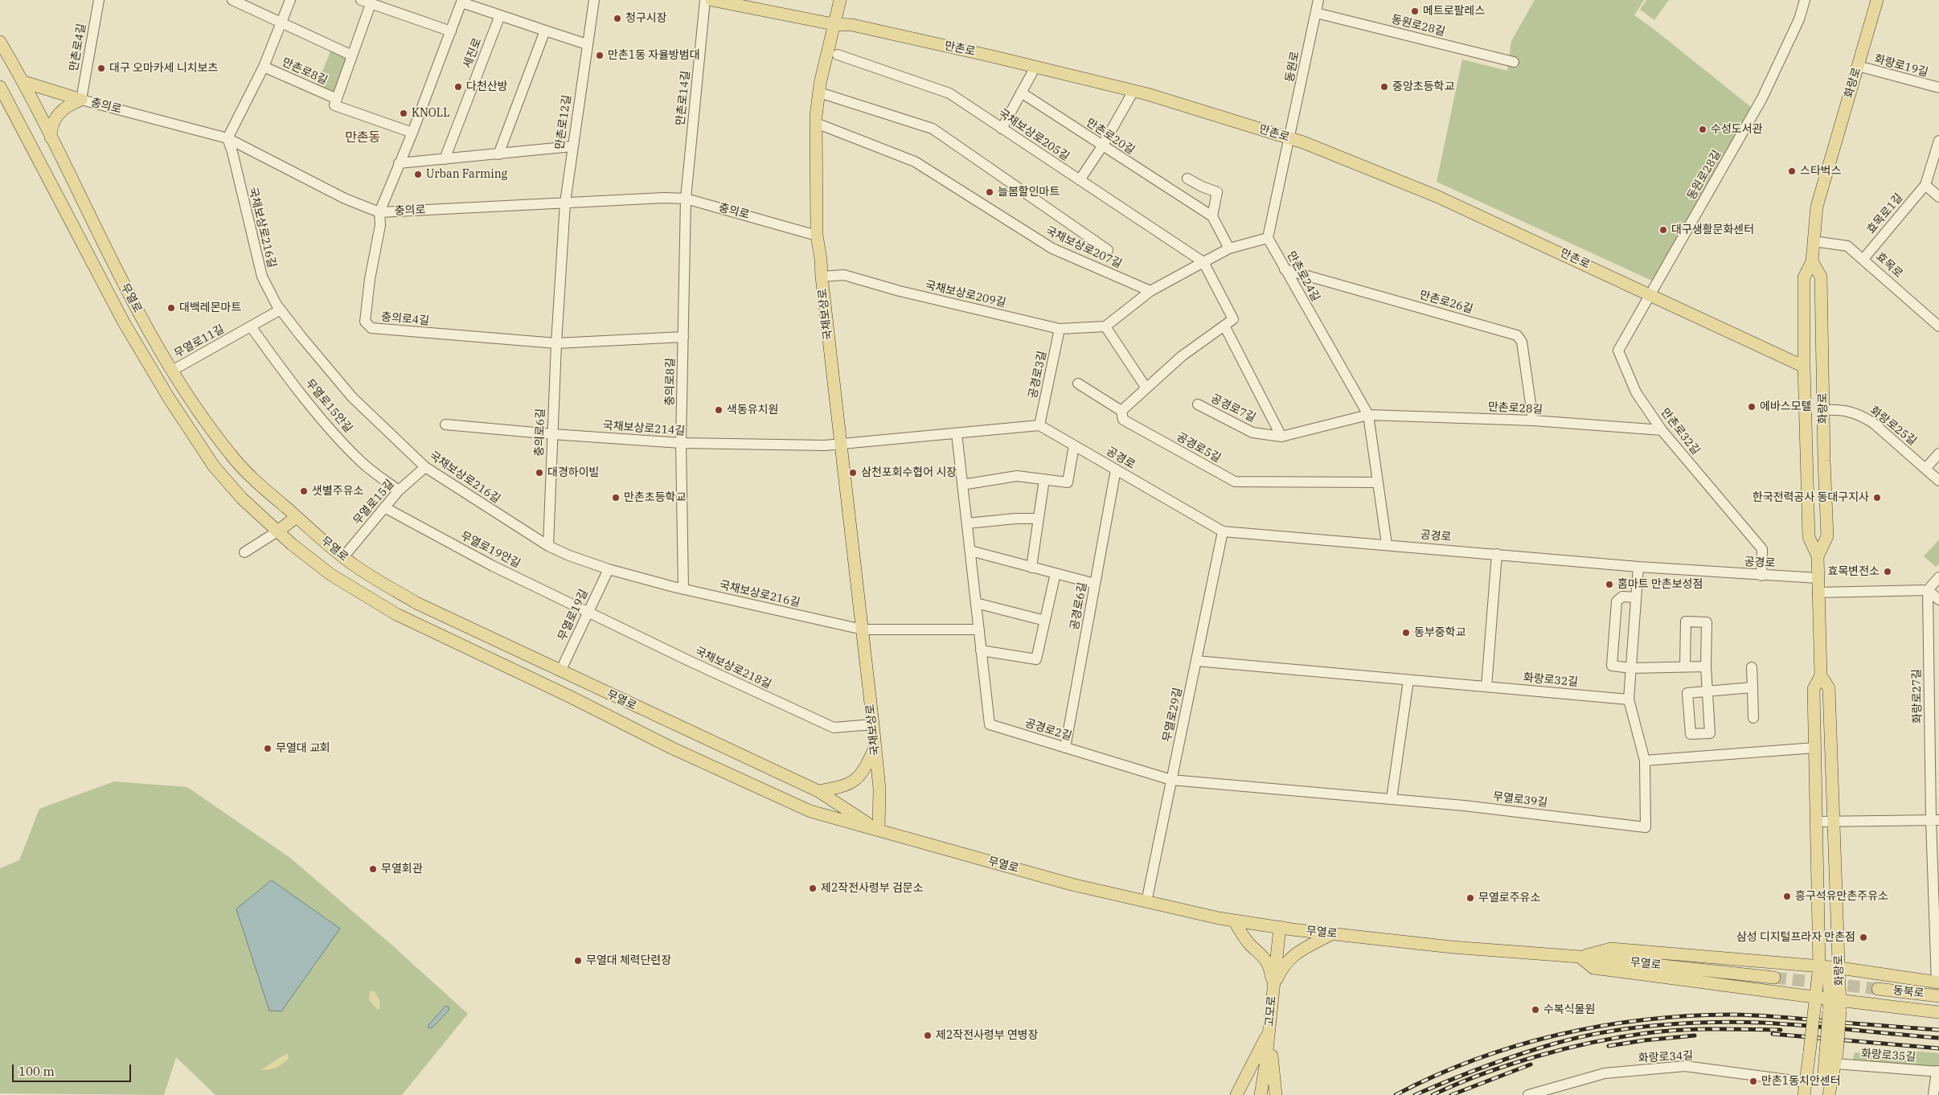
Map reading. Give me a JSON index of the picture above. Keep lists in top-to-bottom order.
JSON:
{
  "streets": {
    "main road": [
      "만촌로",
      "화랑로",
      "충의로",
      "무열로",
      "국채보상로",
      "동북로",
      "고모로"
    ],
    "street": [
      "동원로28길",
      "만촌로4길",
      "세진로",
      "화랑로19길",
      "동원로",
      "만촌로8길",
      "만촌로14길",
      "만촌로12길",
      "국채보상로205길",
      "만촌로20길",
      "효목로1길",
      "국채보상로216길",
      "국채보상로207길",
      "효목로",
      "만촌로24길",
      "국채보상로209길",
      "만촌로26길",
      "충의로4길",
      "무열로11길",
      "공경로3길",
      "충의로8길",
      "무열로15안길",
      "공경로7길",
      "만촌로28길",
      "화랑로25길",
      "국채보상로214길",
      "만촌로32길",
      "충의로6길",
      "공경로5길",
      "공경로",
      "무열로15길",
      "무열로19안길",
      "공경로6길",
      "무열로19길",
      "국채보상로218길",
      "화랑로32길",
      "화랑로27길",
      "무열로29길",
      "공경로2길",
      "무열로39길",
      "화랑로35길",
      "화랑로34길"
    ]
  },
  "crossings": [
    ["동원로28길", "만촌로"],
    ["동원로28길", "동원로"],
    ["동원로28길", "만촌로32길"],
    ["만촌로4길", "충의로"],
    ["만촌로", "동원로"],
    ["만촌로", "화랑로"],
    ["만촌로", "국채보상로"],
    ["만촌로", "만촌로32길"],
    ["화랑로19길", "화랑로"],
    ["만촌로8길", "충의로"],
    ["만촌로8길", "국채보상로216길"],
    ["화랑로", "효목로"],
    ["화랑로", "화랑로25길"],
    ["화랑로", "공경로"],
    ["화랑로", "화랑로35길"],
    ["화랑로", "화랑로34길"],
    ["만촌로14길", "충의로"],
    ["만촌로14길", "충의로8길"],
    ["충의로", "만촌로12길"],
    ["충의로", "국채보상로216길"],
    ["충의로", "무열로"],
    ["충의로", "국채보상로"],
    ["충의로", "충의로4길"],
    ["충의로", "충의로8길"],
    ["충의로", "충의로6길"],
    ["만촌로12길", "충의로6길"],
    ["효목로1길", "효목로"],
    ["국채보상로216길", "국채보상로"],
    ["국채보상로216길", "무열로11길"],
    ["국채보상로216길", "충의로8길"],
    ["국채보상로216길", "충의로6길"],
    ["국채보상로216길", "무열로15길"],
    ["국채보상로216길", "무열로19길"],
    ["국채보상로207길", "국채보상로"],
    ["만촌로24길", "만촌로26길"],
    ["만촌로24길", "만촌로28길"],
    ["만촌로24길", "공경로5길"],
    ["만촌로24길", "공경로"],
    ["국채보상로209길", "국채보상로"],
    ["국채보상로209길", "공경로3길"],
    ["무열로", "국채보상로"],
    ["무열로", "무열로11길"],
    ["무열로", "무열로15길"],
    ["무열로", "무열로19길"],
    ["무열로", "무열로29길"],
    ["무열로", "고모로"],
    ["만촌로26길", "만촌로28길"],
    ["국채보상로", "국채보상로214길"],
    ["국채보상로", "국채보상로218길"],
    ["충의로4길", "충의로6길"],
    ["무열로11길", "무열로15안길"],
    ["공경로3길", "공경로"],
    ["충의로8길", "국채보상로214길"],
    ["무열로15안길", "무열로15길"],
    ["만촌로28길", "만촌로32길"],
    ["국채보상로214길", "충의로6길"],
    ["만촌로32길", "공경로"],
    ["공경로", "공경로6길"],
    ["공경로", "무열로29길"],
    ["무열로15길", "무열로19안길"],
    ["무열로19안길", "무열로19길"],
    ["무열로19안길", "국채보상로218길"],
    ["공경로6길", "공경로2길"],
    ["무열로19길", "국채보상로218길"],
    ["화랑로32길", "무열로29길"],
    ["무열로29길", "공경로2길"],
    ["무열로29길", "무열로39길"],
    ["공경로2길", "무열로39길"]
  ],
  "districts": ["만촌동"],
  "places": [
    "메트로팔레스",
    "청구시장",
    "만촌1동 자율방범대",
    "대구 오마카세 니치보츠",
    "다천산방",
    "중앙초등학교",
    "KNOLL",
    "수성도서관",
    "스타벅스",
    "Urban Farming",
    "늘봄할인마트",
    "대구생활문화센터",
    "대백레몬마트",
    "에바스모텔",
    "색동유치원",
    "대경하이빌",
    "삼천포회수협어 시장",
    "샛별주유소",
    "만촌초등학교",
    "한국전력공사 동대구지사",
    "효목변전소",
    "홈마트 만촌보성점",
    "동부중학교",
    "무열대 교회",
    "무열회관",
    "제2작전사령부 검문소",
    "흥구석유만촌주유소",
    "무열로주유소",
    "삼성 디지털프라자 만촌점",
    "무열대 체력단련장",
    "수복식물원",
    "제2작전사령부 연병장",
    "만촌1동치안센터"
  ],
  "scale_bar": "100 m"
}
